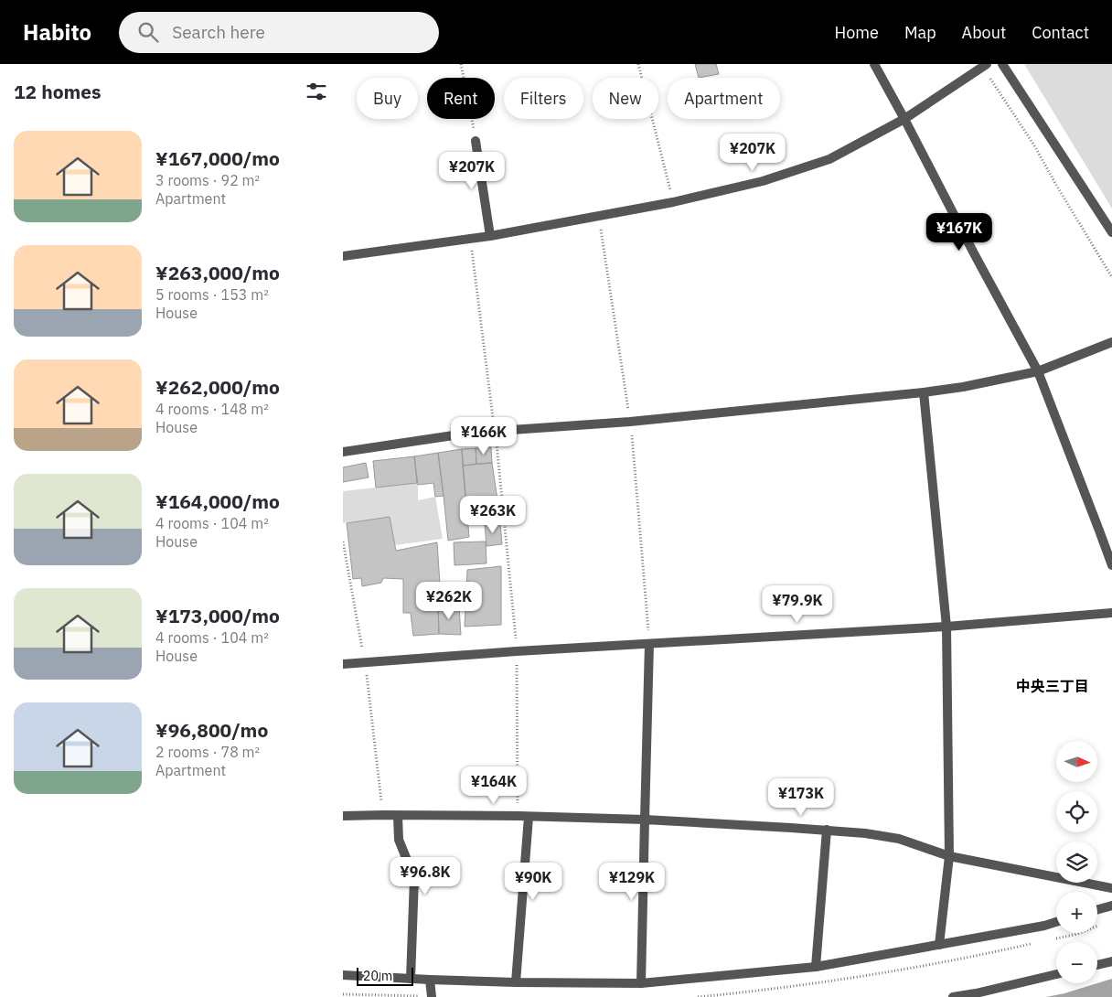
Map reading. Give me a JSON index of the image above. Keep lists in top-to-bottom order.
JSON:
{
  "districts": ["中央三丁目"],
  "scale_bar": "20 m",
  "north": "right",
  "page": {
    "header": "Habito",
    "search": "Search here",
    "nav": [
      "Home",
      "Map",
      "About",
      "Contact"
    ],
    "heading": "12 homes",
    "chip": [
      "Buy",
      "Rent",
      "Filters",
      "New",
      "Apartment"
    ],
    "list": [
      {
        "name": "¥167,000/mo",
        "note": "3 rooms · 92 m² · Apartment"
      },
      {
        "name": "¥263,000/mo",
        "note": "5 rooms · 153 m² · House"
      },
      {
        "name": "¥262,000/mo",
        "note": "4 rooms · 148 m² · House"
      },
      {
        "name": "¥164,000/mo",
        "note": "4 rooms · 104 m² · House"
      },
      {
        "name": "¥173,000/mo",
        "note": "4 rooms · 104 m² · House"
      },
      {
        "name": "¥96,800/mo",
        "note": "2 rooms · 78 m² · Apartment"
      }
    ],
    "price": [
      "¥207K",
      "¥207K",
      "¥167K",
      "¥166K",
      "¥263K",
      "¥262K",
      "¥79.9K",
      "¥164K",
      "¥173K",
      "¥96.8K",
      "¥90K",
      "¥129K"
    ],
    "map_buttons": ["+", "−"],
    "scale": "20 m"
  }
}
